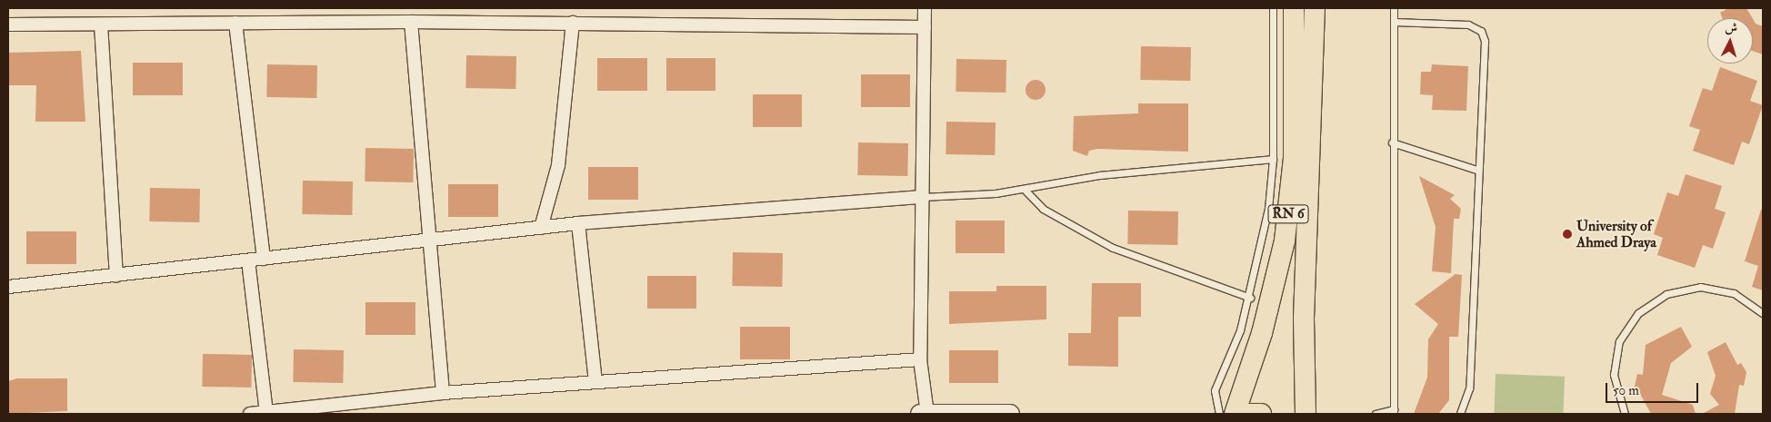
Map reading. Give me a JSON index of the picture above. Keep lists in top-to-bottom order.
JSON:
{
  "streets": {
    "main road": ["RN 6"]
  },
  "places": ["University of Ahmed Draya"],
  "scale_bar": "50 m",
  "north": "top"
}
